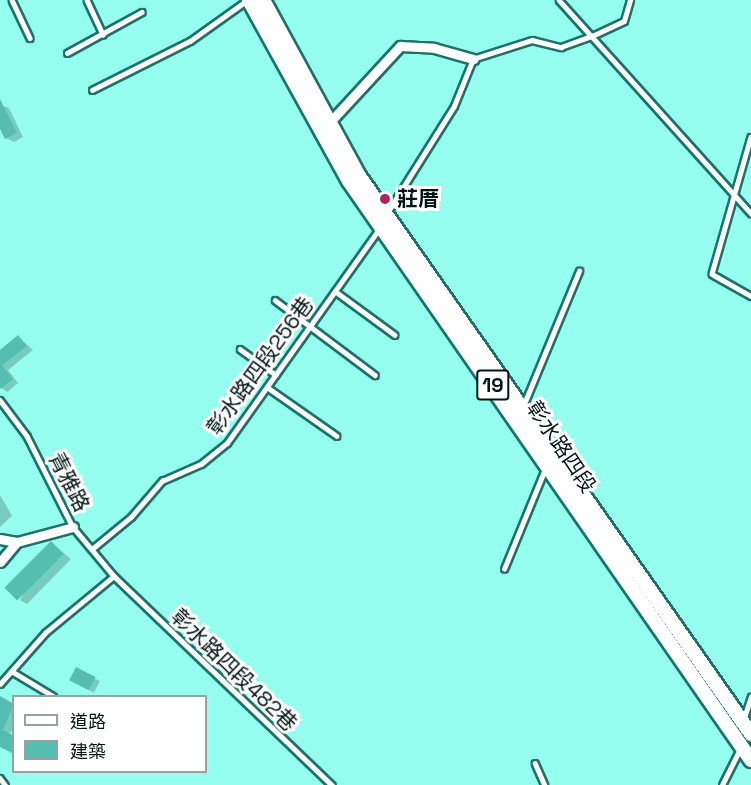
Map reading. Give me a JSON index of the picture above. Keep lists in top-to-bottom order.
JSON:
{
  "streets": {
    "main road": ["19", "彰水路四段"],
    "lane": ["彰水路四段256巷", "青雅路", "彰水路四段482巷"]
  },
  "crossings": [
    ["彰水路四段256巷", "彰水路四段"],
    ["彰水路四段256巷", "青雅路"],
    ["青雅路", "彰水路四段482巷"]
  ],
  "places": ["莊厝"],
  "legend": ["道路", "建築"]
}
